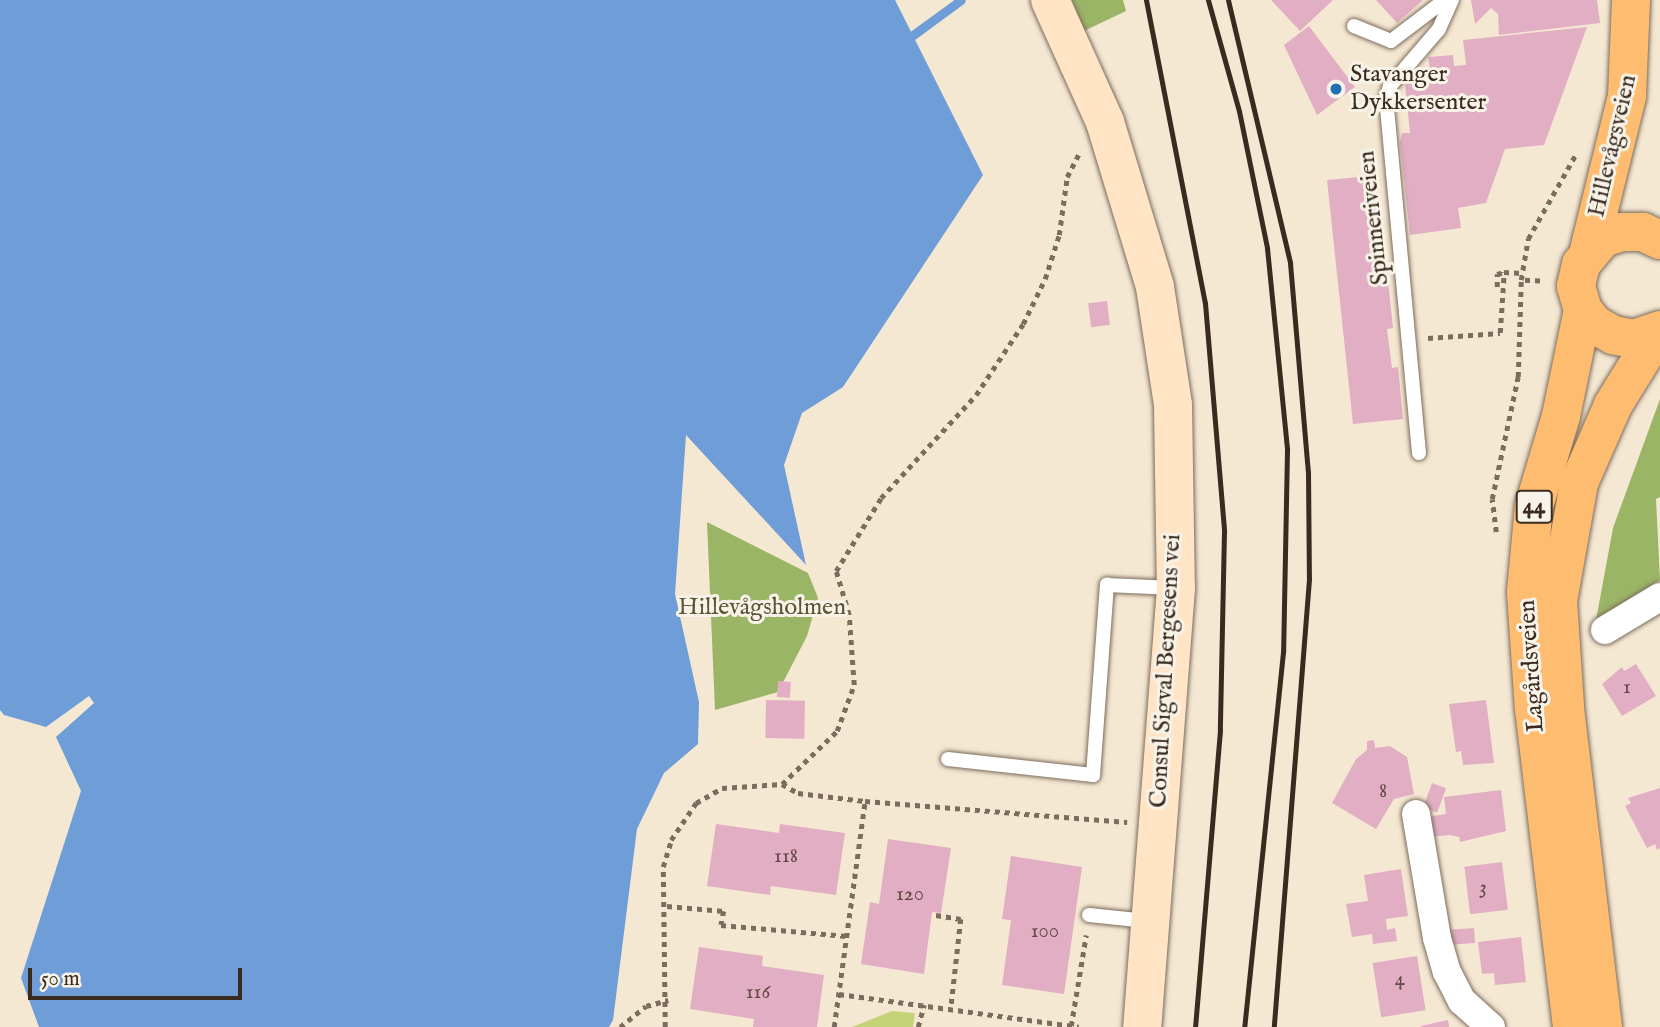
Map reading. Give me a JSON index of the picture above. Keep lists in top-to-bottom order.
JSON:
{
  "streets": {
    "main road": ["Hillevågsveien", "44", "Lagårdsveien"],
    "street": ["Consul Sigval Bergesens vei"],
    "lane": ["Spinneriveien"]
  },
  "crossings": [
    ["Hillevågsveien", "44"],
    ["44", "Lagårdsveien"]
  ],
  "parks": ["Hillevågsholmen"],
  "places": ["Stavanger Dykkersenter"],
  "house_numbers": [
    "1",
    "8",
    "118",
    "3",
    "120",
    "100",
    "4",
    "116"
  ],
  "scale_bar": "50 m"
}
